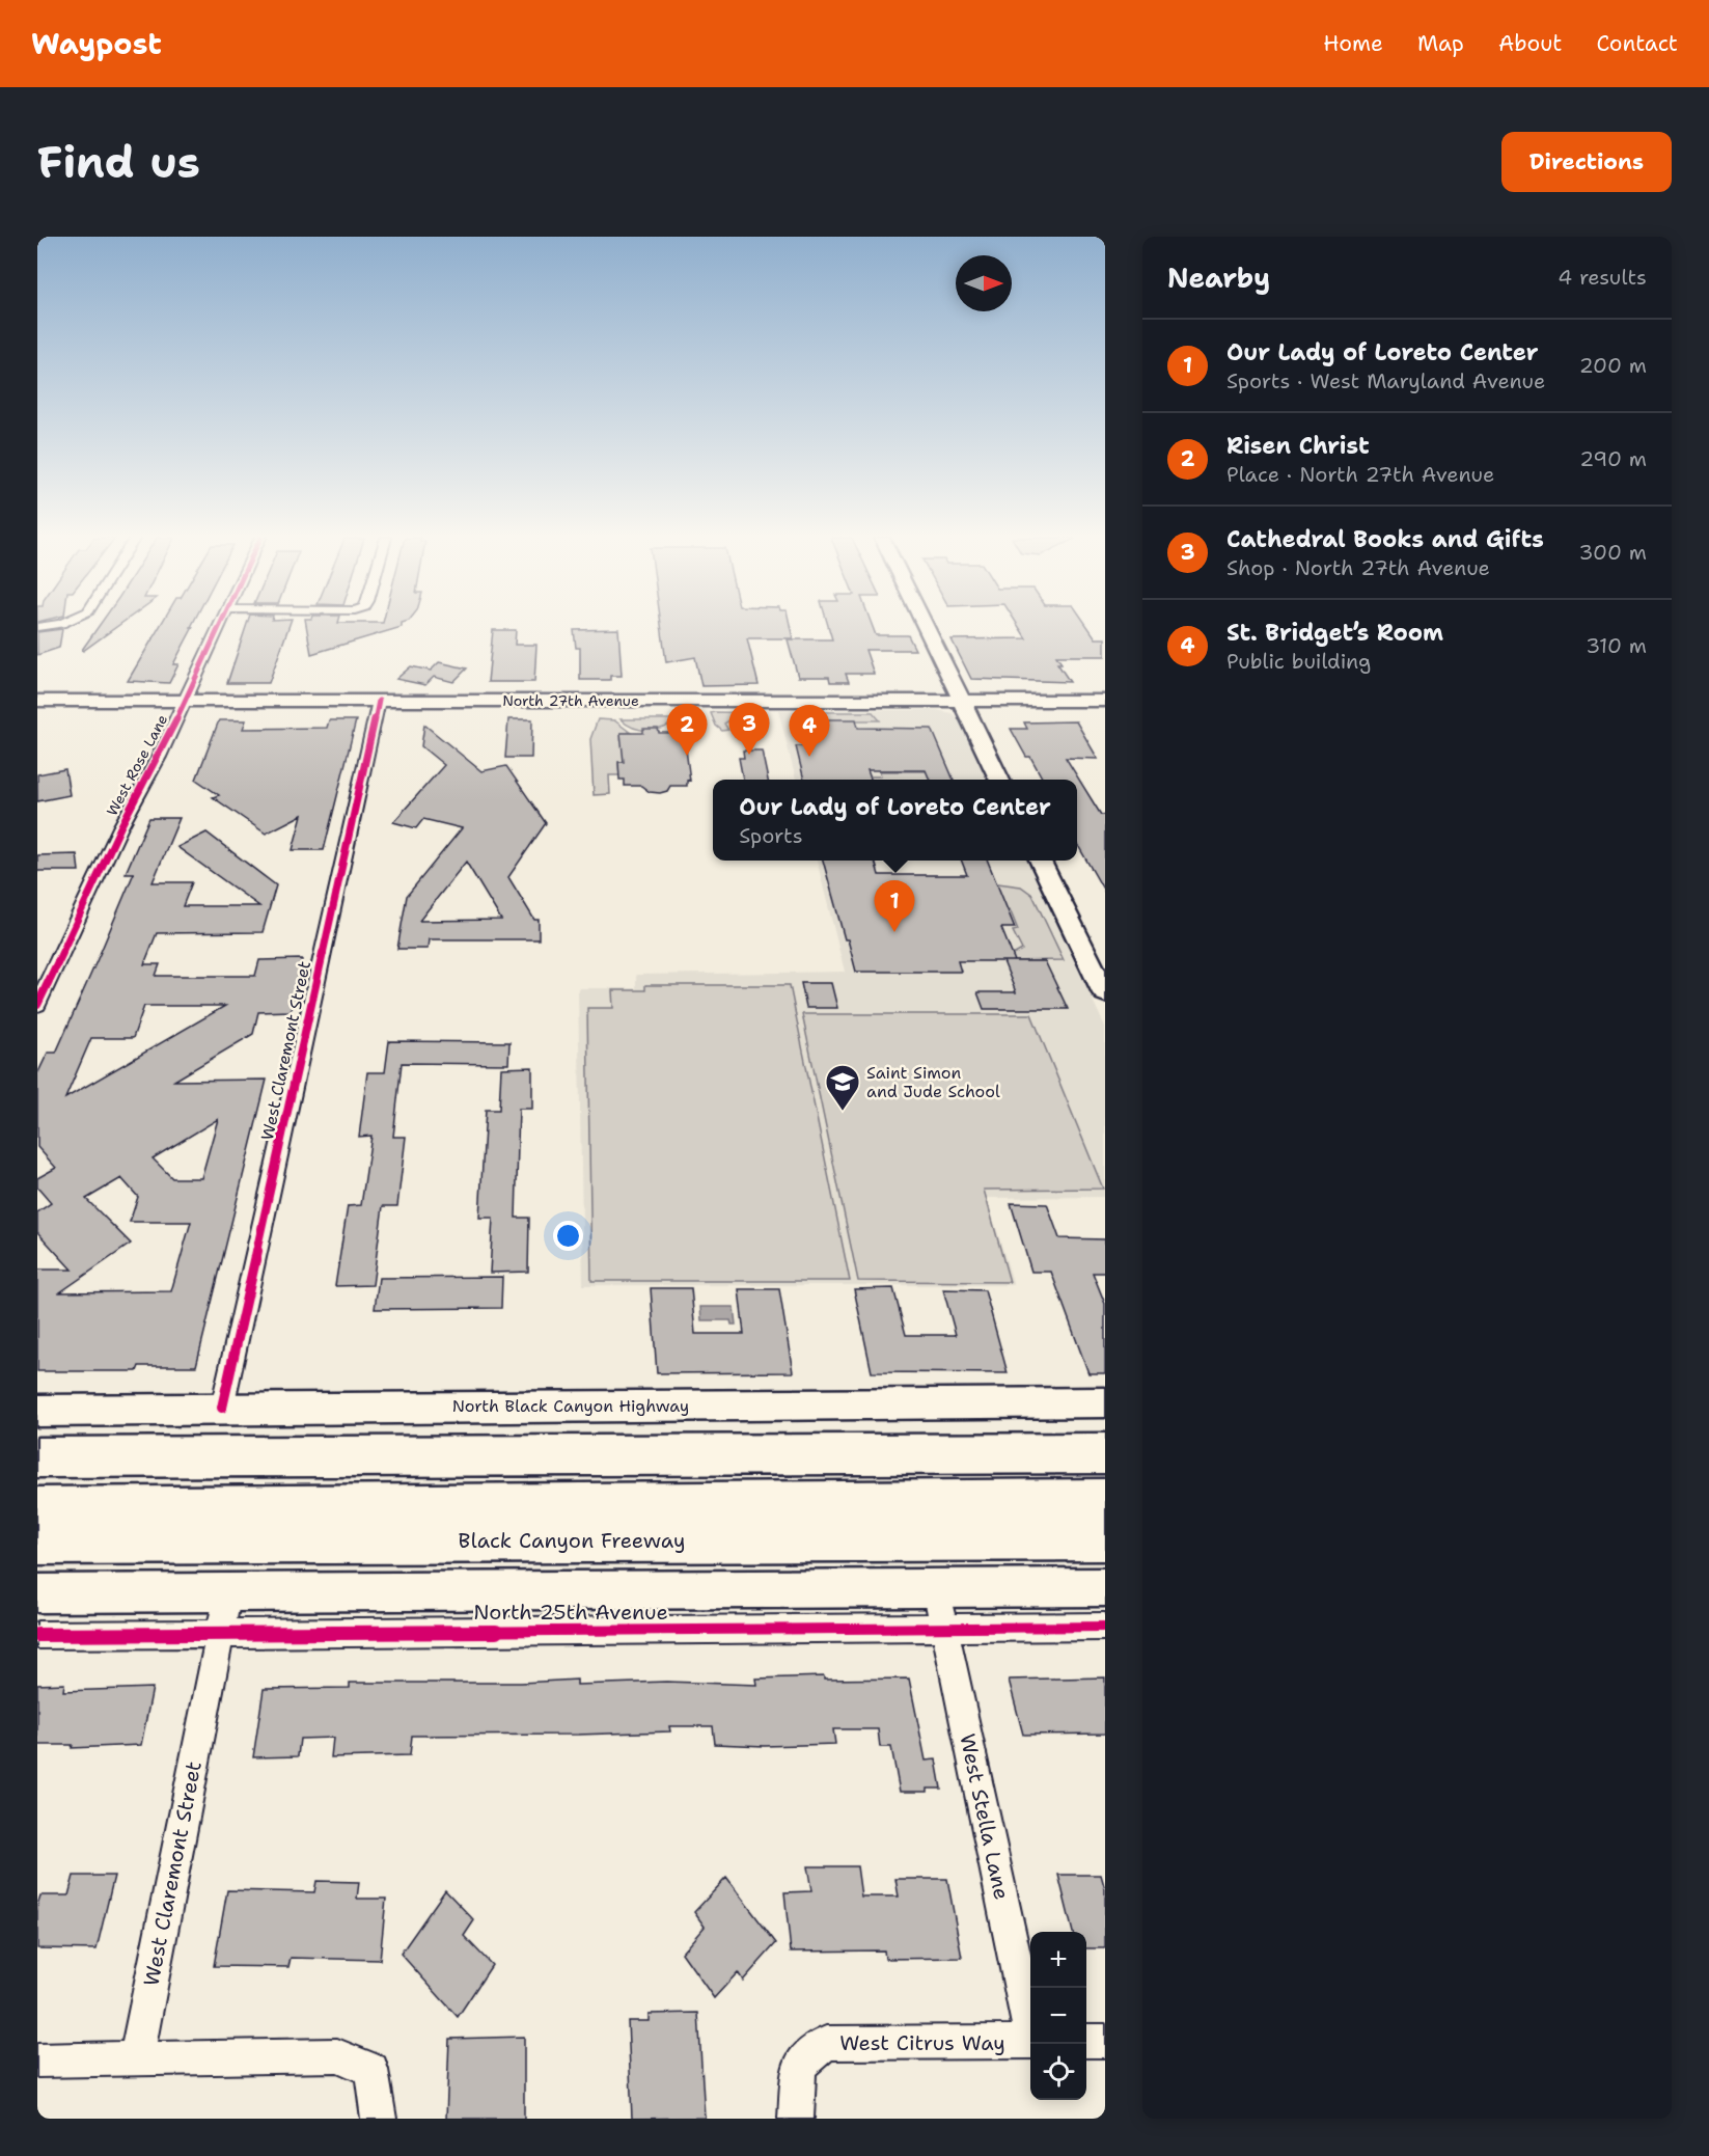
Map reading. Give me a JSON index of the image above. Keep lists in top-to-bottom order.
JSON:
{
  "streets": {
    "highway": ["Black Canyon Freeway"],
    "main road": ["North 27th Avenue", "North Black Canyon Highway"],
    "street": [
      "West Rose Lane",
      "West Claremont Street",
      "North 25th Avenue",
      "West Stella Lane",
      "West Citrus Way"
    ]
  },
  "crossings": [
    ["North 27th Avenue", "West Rose Lane"],
    ["North 27th Avenue", "West Claremont Street"],
    ["West Claremont Street", "North Black Canyon Highway"],
    ["West Claremont Street", "North 25th Avenue"],
    ["North 25th Avenue", "West Stella Lane"]
  ],
  "places": {
    "school or university": ["Saint Simon and Jude School"]
  },
  "north": "right",
  "page": {
    "header": "Waypost",
    "nav": [
      "Home",
      "Map",
      "About",
      "Contact"
    ],
    "buttons": "Directions",
    "title": "Find us",
    "heading": ["Nearby", "4 results"],
    "list": [
      {
        "mark": "1",
        "name": "Our Lady of Loreto Center",
        "note": "Sports · West Maryland Avenue",
        "value": "200 m"
      },
      {
        "mark": "2",
        "name": "Risen Christ",
        "note": "Place · North 27th Avenue",
        "value": "290 m"
      },
      {
        "mark": "3",
        "name": "Cathedral Books and Gifts",
        "note": "Shop · North 27th Avenue",
        "value": "300 m"
      },
      {
        "mark": "4",
        "name": "St. Bridget’s Room",
        "note": "Public building",
        "value": "310 m"
      }
    ],
    "pins": [
      "3",
      "2",
      "4",
      "1"
    ],
    "popup": ["Our Lady of Loreto Center", "Sports"],
    "map_buttons": ["+", "−"]
  }
}
